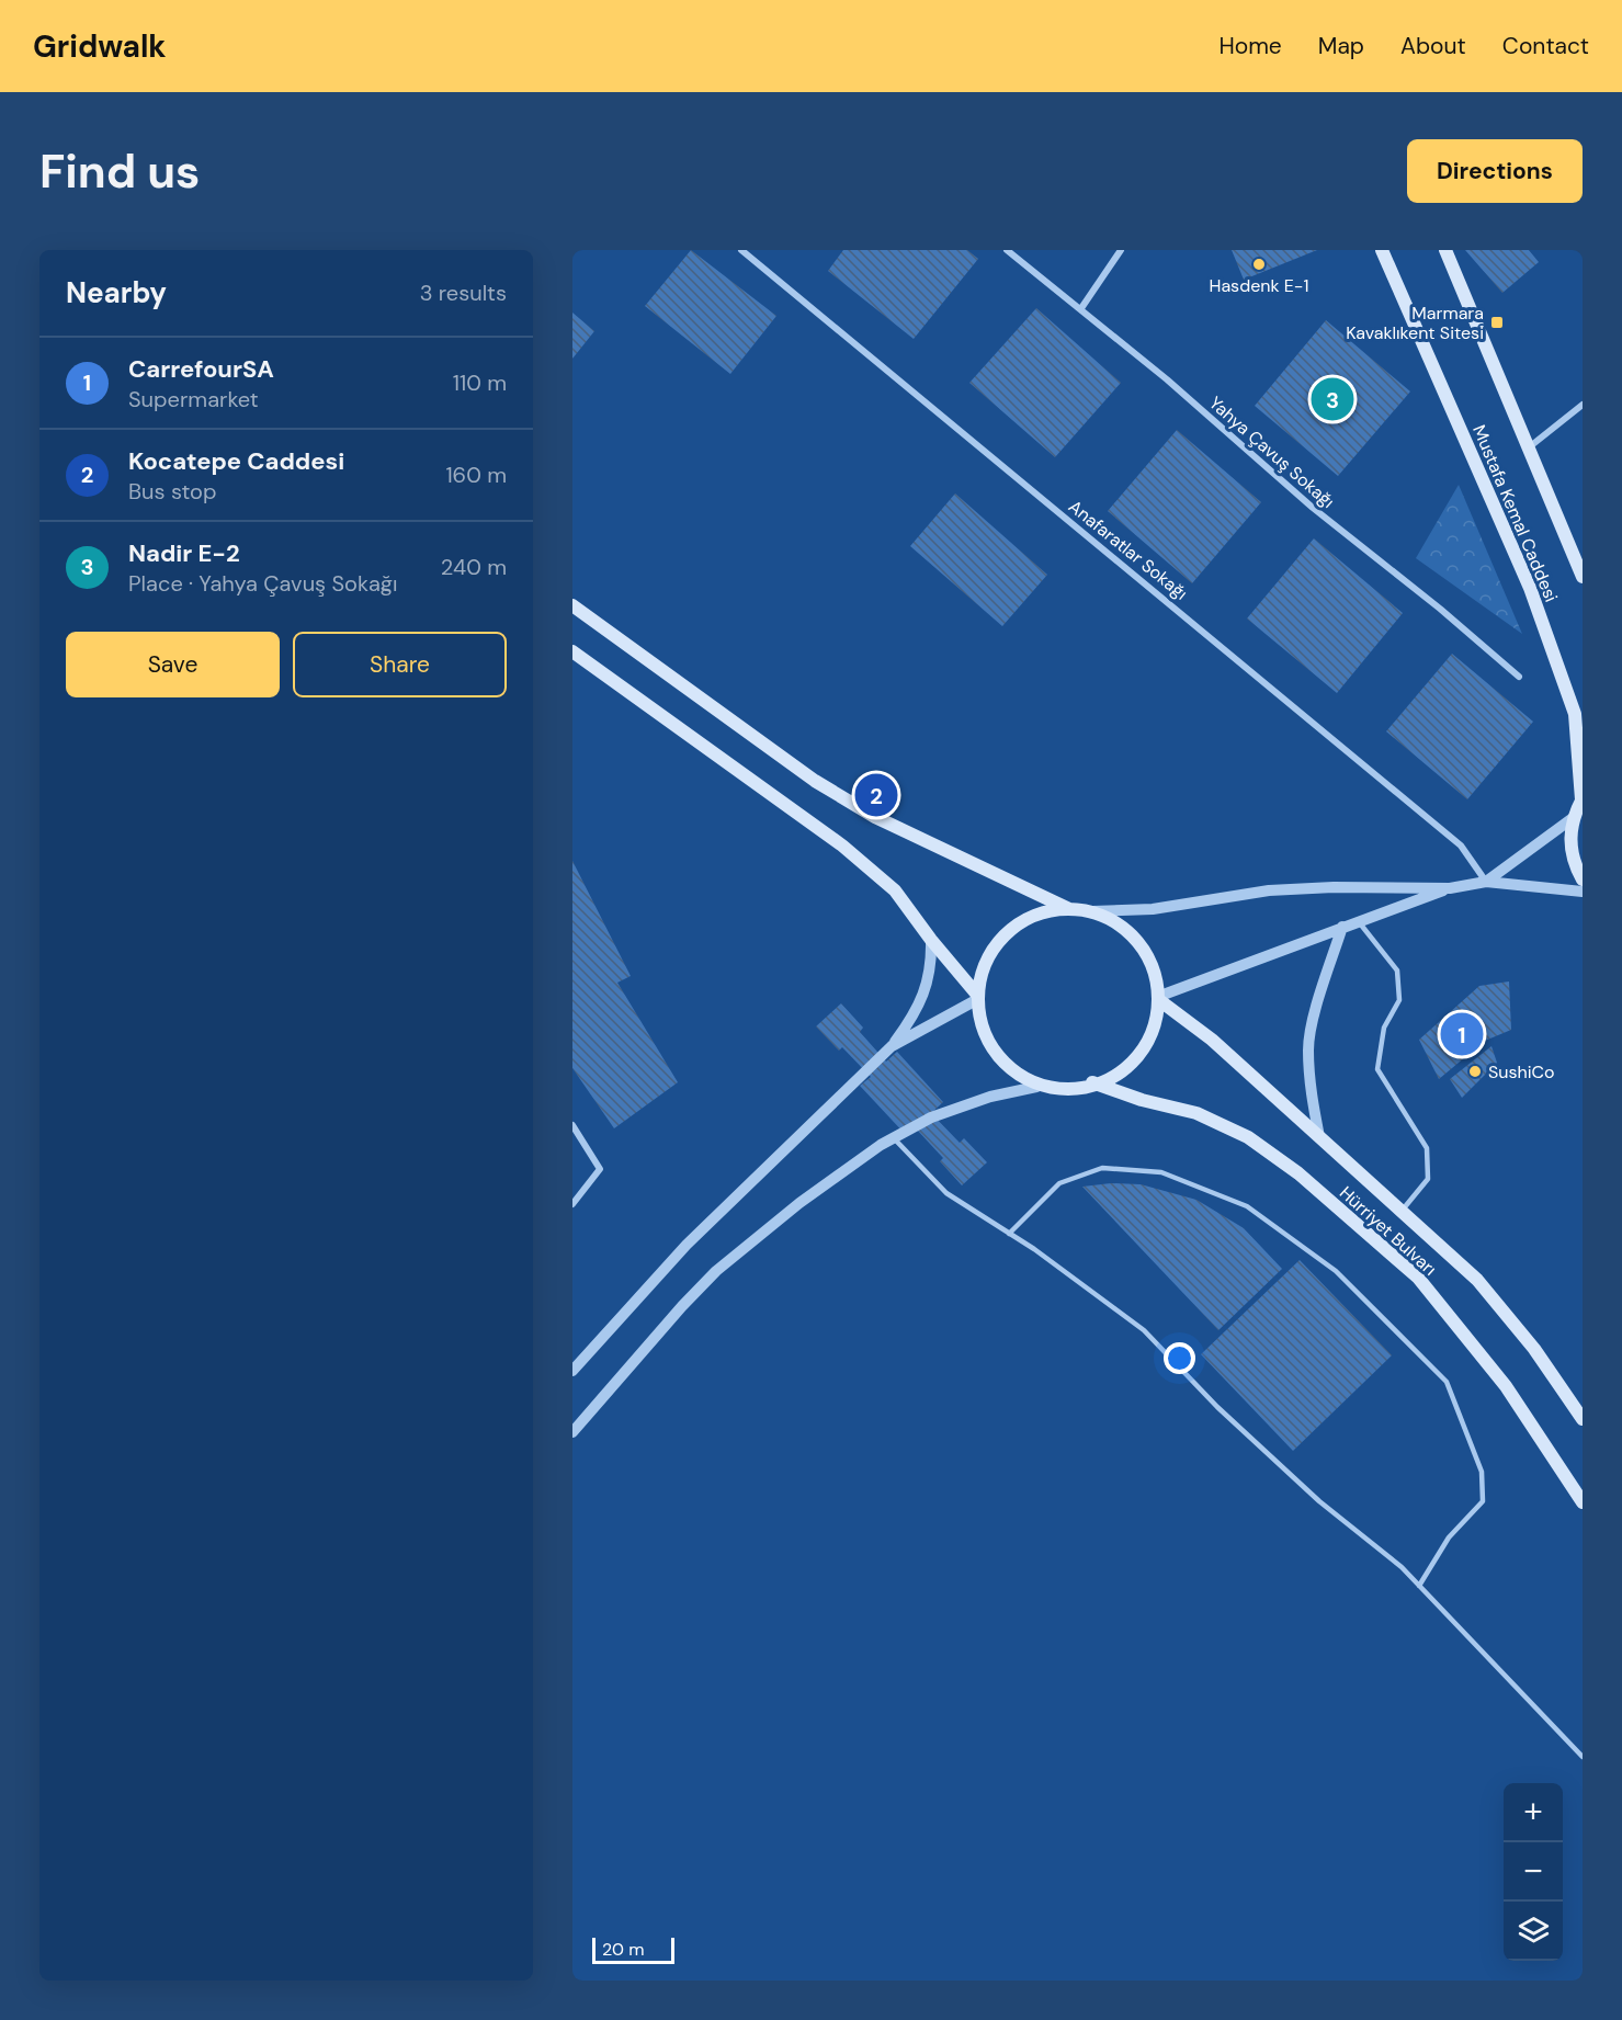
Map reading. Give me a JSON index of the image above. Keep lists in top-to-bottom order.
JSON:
{
  "streets": {
    "main road": ["Mustafa Kemal Caddesi", "Hürriyet Bulvarı"],
    "street": ["Yahya Çavuş Sokağı", "Anafaratlar Sokağı"]
  },
  "places": {
    "other": ["Hasdenk E-1", "SushiCo"],
    "transit": ["Marmara Kavaklıkent Sitesi"]
  },
  "scale_bar": "20 m",
  "page": {
    "header": "Gridwalk",
    "nav": [
      "Home",
      "Map",
      "About",
      "Contact"
    ],
    "buttons": [
      "Directions",
      ["Save", "Share"]
    ],
    "title": "Find us",
    "heading": ["Nearby", "3 results"],
    "list": [
      {
        "mark": "1",
        "name": "CarrefourSA",
        "note": "Supermarket",
        "value": "110 m"
      },
      {
        "mark": "2",
        "name": "Kocatepe Caddesi",
        "note": "Bus stop",
        "value": "160 m"
      },
      {
        "mark": "3",
        "name": "Nadir E-2",
        "note": "Place · Yahya Çavuş Sokağı",
        "value": "240 m"
      }
    ],
    "pins": ["3", "2", "1"],
    "map_buttons": ["+", "−"],
    "scale": "20 m"
  }
}
